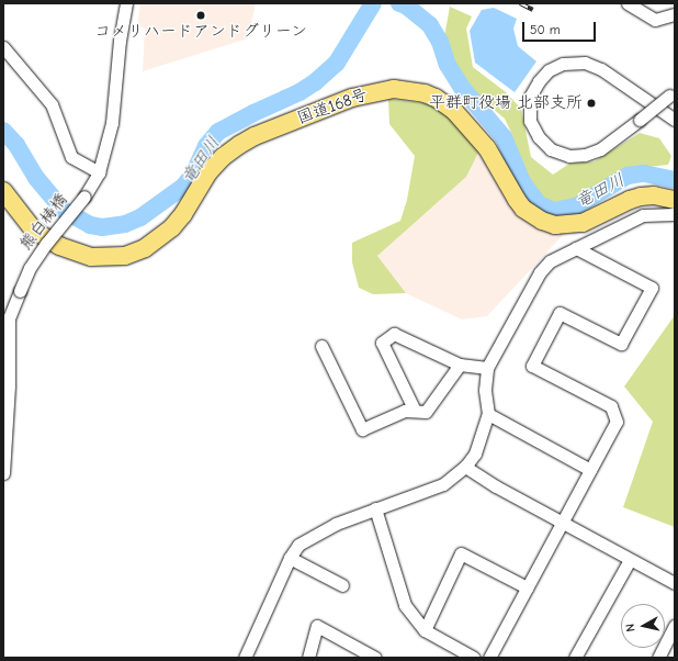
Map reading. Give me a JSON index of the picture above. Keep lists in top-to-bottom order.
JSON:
{
  "streets": {
    "highway": ["国道168号"],
    "street": ["熊白梼橋"]
  },
  "water": ["竜田川"],
  "places": ["コメリハードアンドグリーン", "平群町役場 北部支所"],
  "scale_bar": "50 m",
  "north": "left"
}
